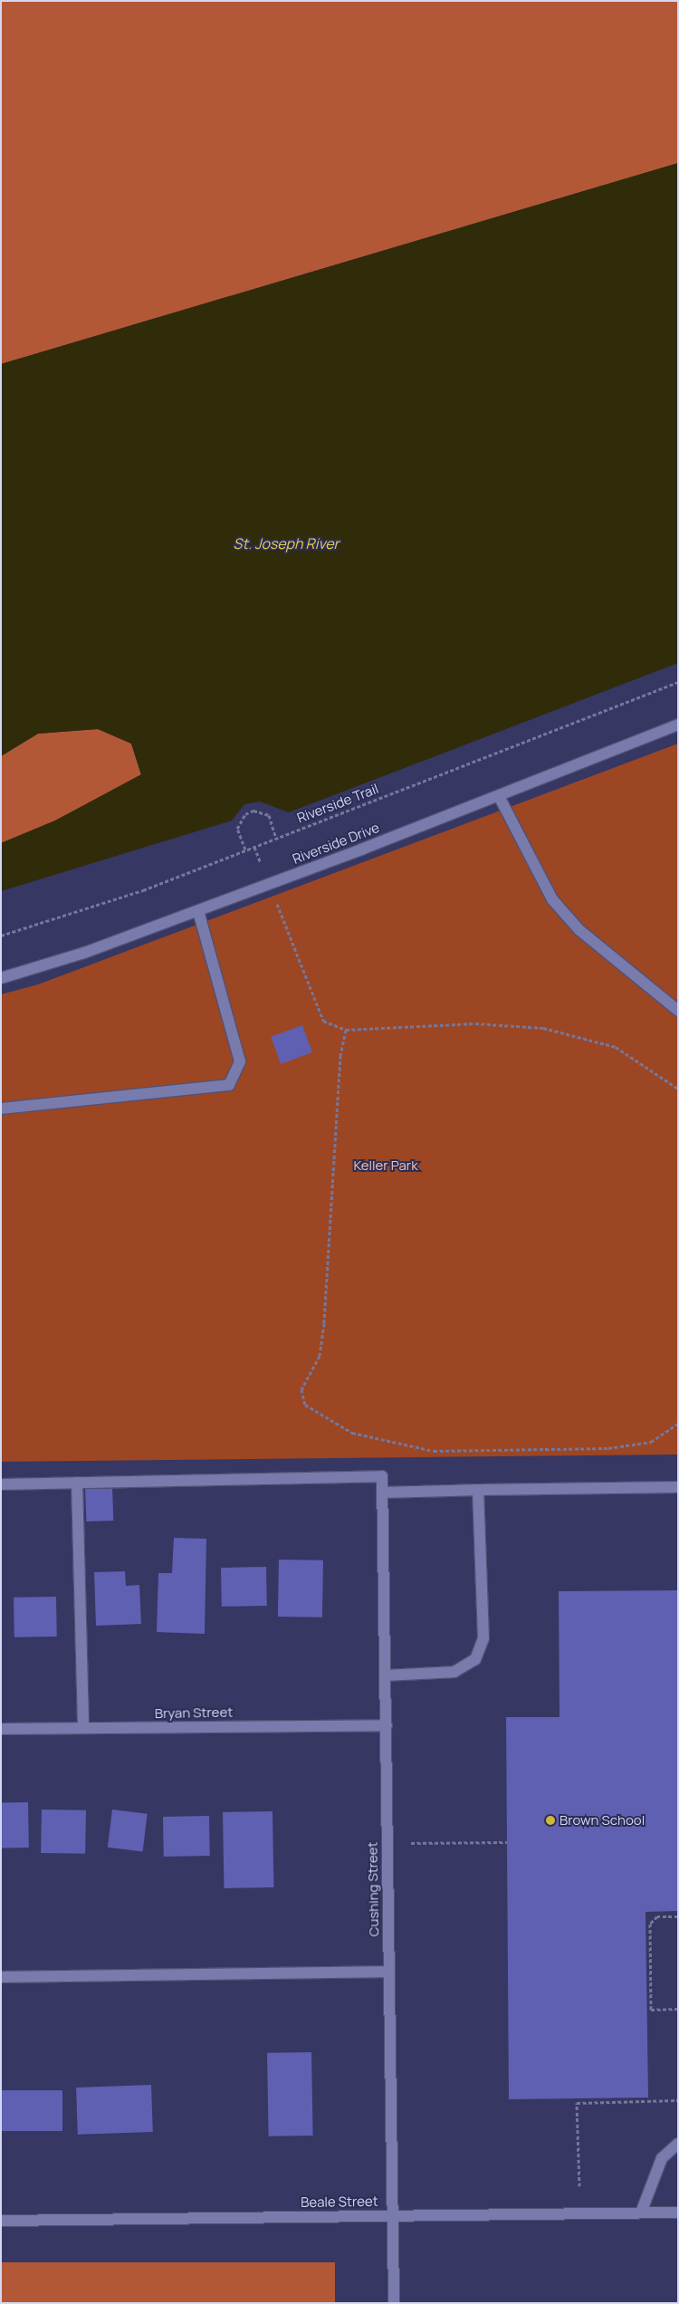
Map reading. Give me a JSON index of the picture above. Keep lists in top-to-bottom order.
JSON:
{
  "streets": {
    "street": [
      "Riverside Drive",
      "Bryan Street",
      "Cushing Street",
      "Beale Street"
    ],
    "path": ["Riverside Trail"]
  },
  "crossings": [
    ["Bryan Street", "Cushing Street"],
    ["Cushing Street", "Beale Street"]
  ],
  "water": ["St. Joseph River"],
  "parks": ["Keller Park"],
  "places": ["Brown School"]
}
